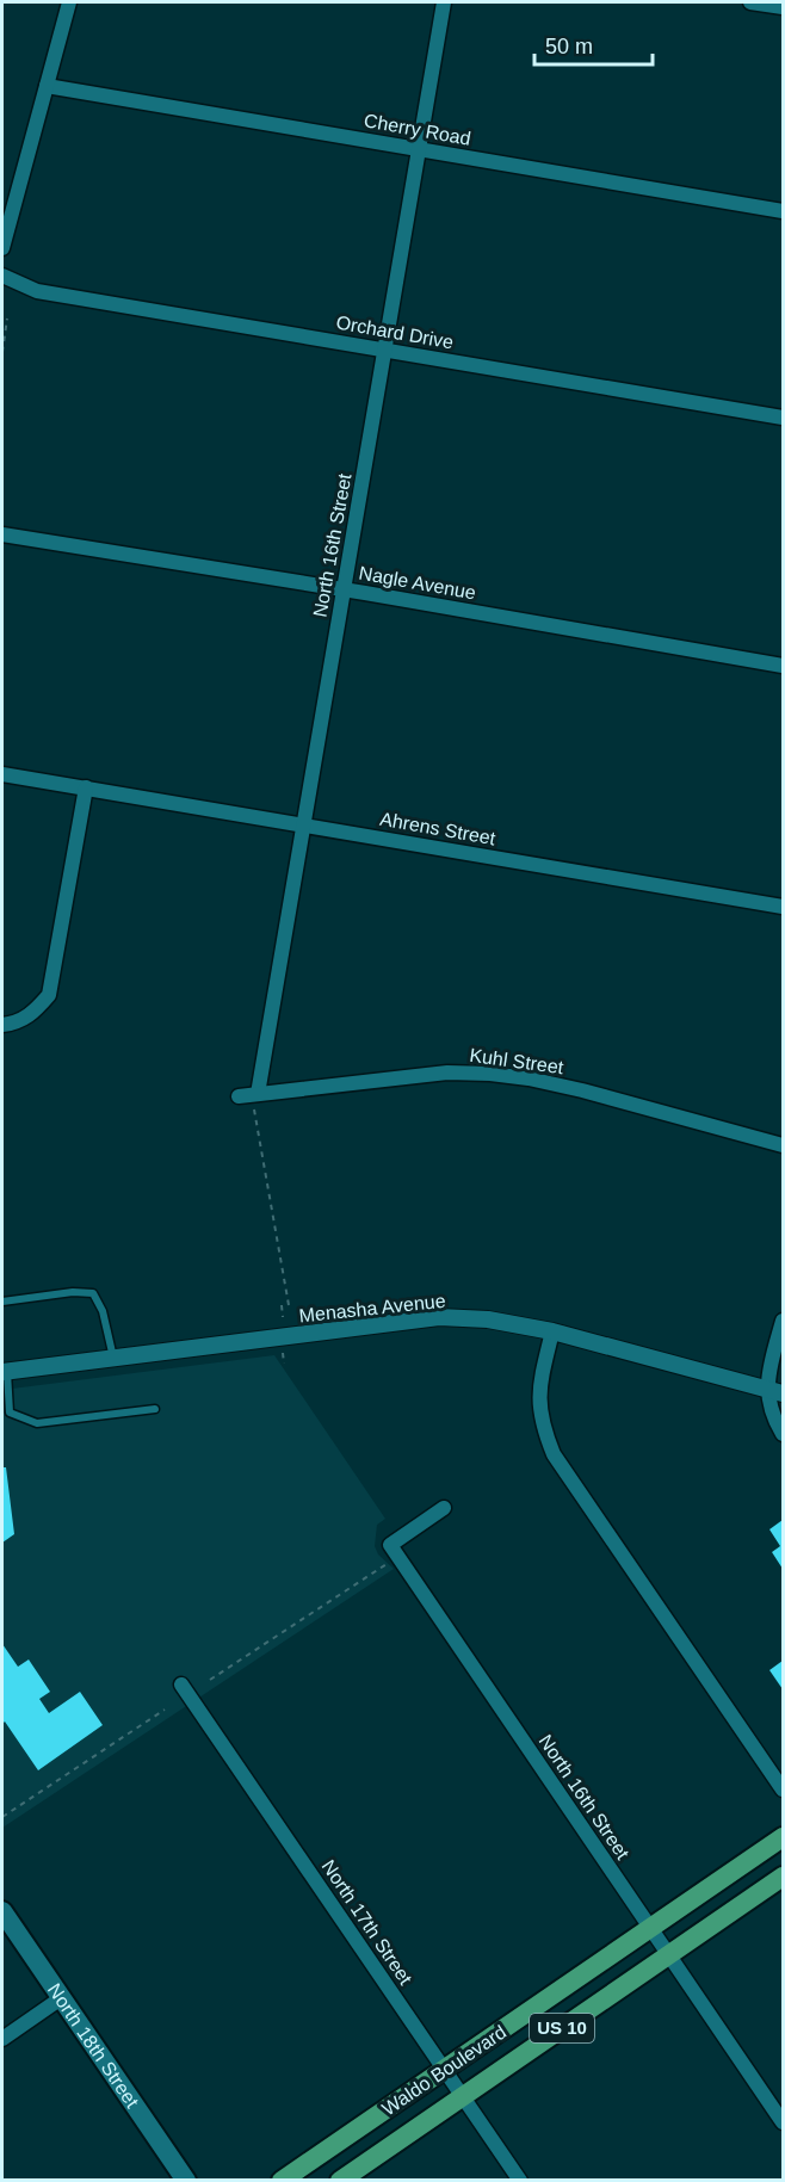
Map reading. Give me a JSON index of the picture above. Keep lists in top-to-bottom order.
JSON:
{
  "streets": {
    "main road": ["US 10", "North 18th Street", "Waldo Boulevard"],
    "street": [
      "Cherry Road",
      "Orchard Drive",
      "North 16th Street",
      "Nagle Avenue",
      "Ahrens Street",
      "Kuhl Street",
      "Menasha Avenue",
      "North 17th Street"
    ]
  },
  "crossings": [
    ["Cherry Road", "North 16th Street"],
    ["Orchard Drive", "North 16th Street"],
    ["North 16th Street", "Nagle Avenue"],
    ["North 16th Street", "Ahrens Street"],
    ["North 16th Street", "Kuhl Street"],
    ["North 16th Street", "Waldo Boulevard"],
    ["North 17th Street", "Waldo Boulevard"]
  ],
  "scale_bar": "50 m"
}
